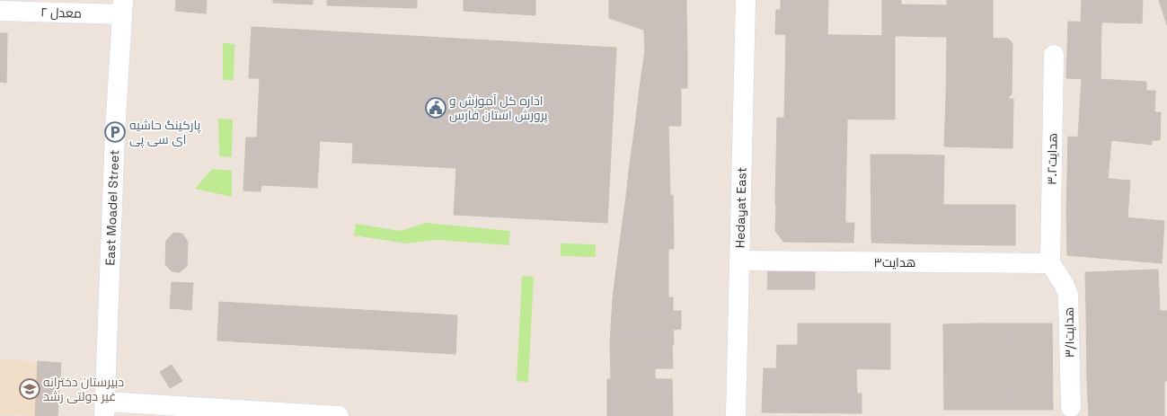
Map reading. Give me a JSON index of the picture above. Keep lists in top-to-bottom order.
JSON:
{
  "streets": {
    "street": [
      "معدل ۲",
      "هدایت۳.۲",
      "East Moadel Street",
      "Hedayat East",
      "هدایت۳",
      "هدایت۳/۱"
    ]
  },
  "crossings": [
    ["معدل ۲", "East Moadel Street"],
    ["هدایت۳.۲", "هدایت۳"],
    ["هدایت۳.۲", "هدایت۳/۱"],
    ["Hedayat East", "هدایت۳"],
    ["هدایت۳", "هدایت۳/۱"]
  ],
  "places": {
    "public building": ["اداره کل آموزش و پرورش استان فارس"],
    "parking": ["پارکینگ حاشیه ای سی پی"],
    "school or university": ["دبیرستان دخترانه غیر دولتی رشد"]
  }
}
